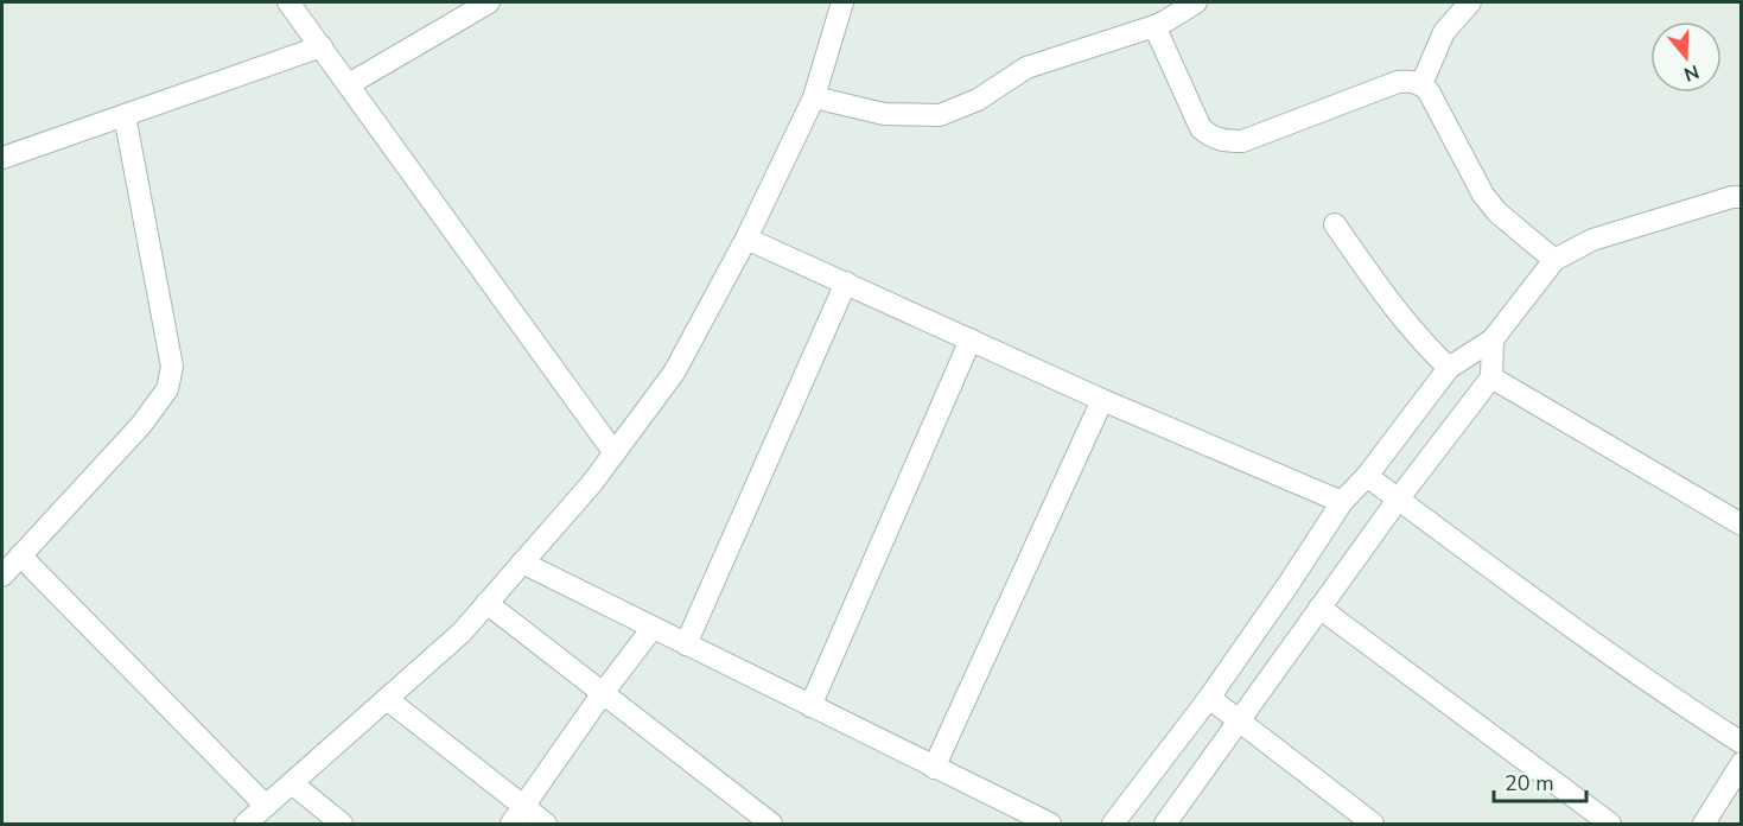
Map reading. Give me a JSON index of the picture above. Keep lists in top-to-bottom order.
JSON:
{
  "scale_bar": "20 m",
  "north": "bottom"
}
